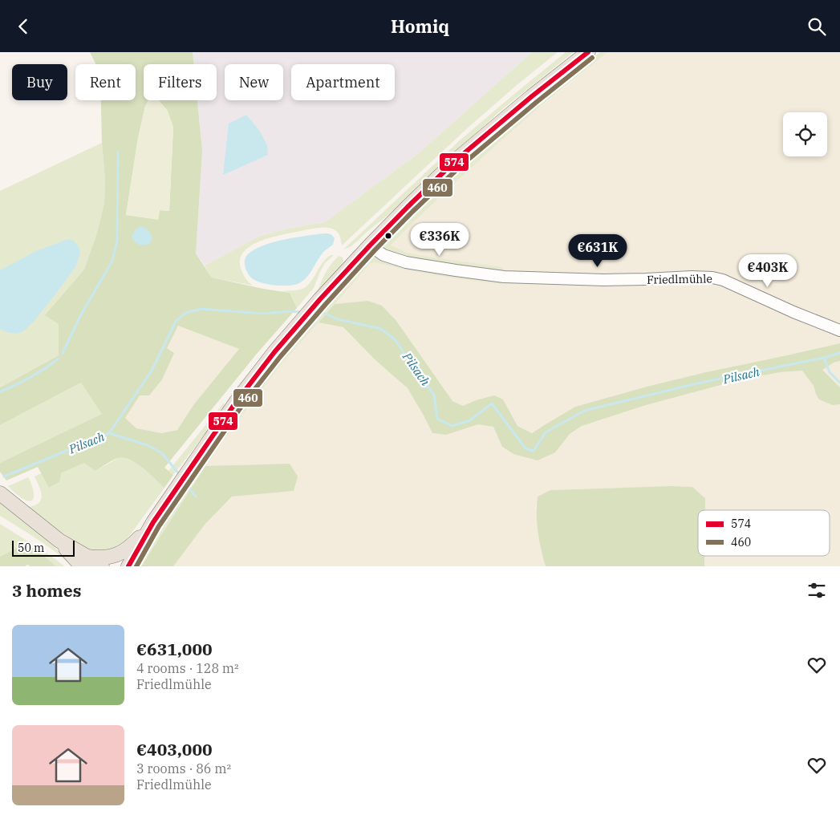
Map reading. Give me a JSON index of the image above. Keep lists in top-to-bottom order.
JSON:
{
  "streets": {
    "street": ["Friedlmühle"]
  },
  "water": ["Pilsach"],
  "lines": ["transit line 574", "transit line 460"],
  "legend": ["574", "460"],
  "scale_bar": "50 m",
  "page": {
    "header": "Homiq",
    "chip": [
      "Buy",
      "Rent",
      "Filters",
      "New",
      "Apartment"
    ],
    "price": ["€336K", "€631K", "€403K"],
    "scale": "50 m",
    "heading": "3 homes",
    "list": [
      {
        "name": "€631,000",
        "note": "4 rooms · 128 m² · Friedlmühle"
      },
      {
        "name": "€403,000",
        "note": "3 rooms · 86 m² · Friedlmühle"
      }
    ]
  }
}
